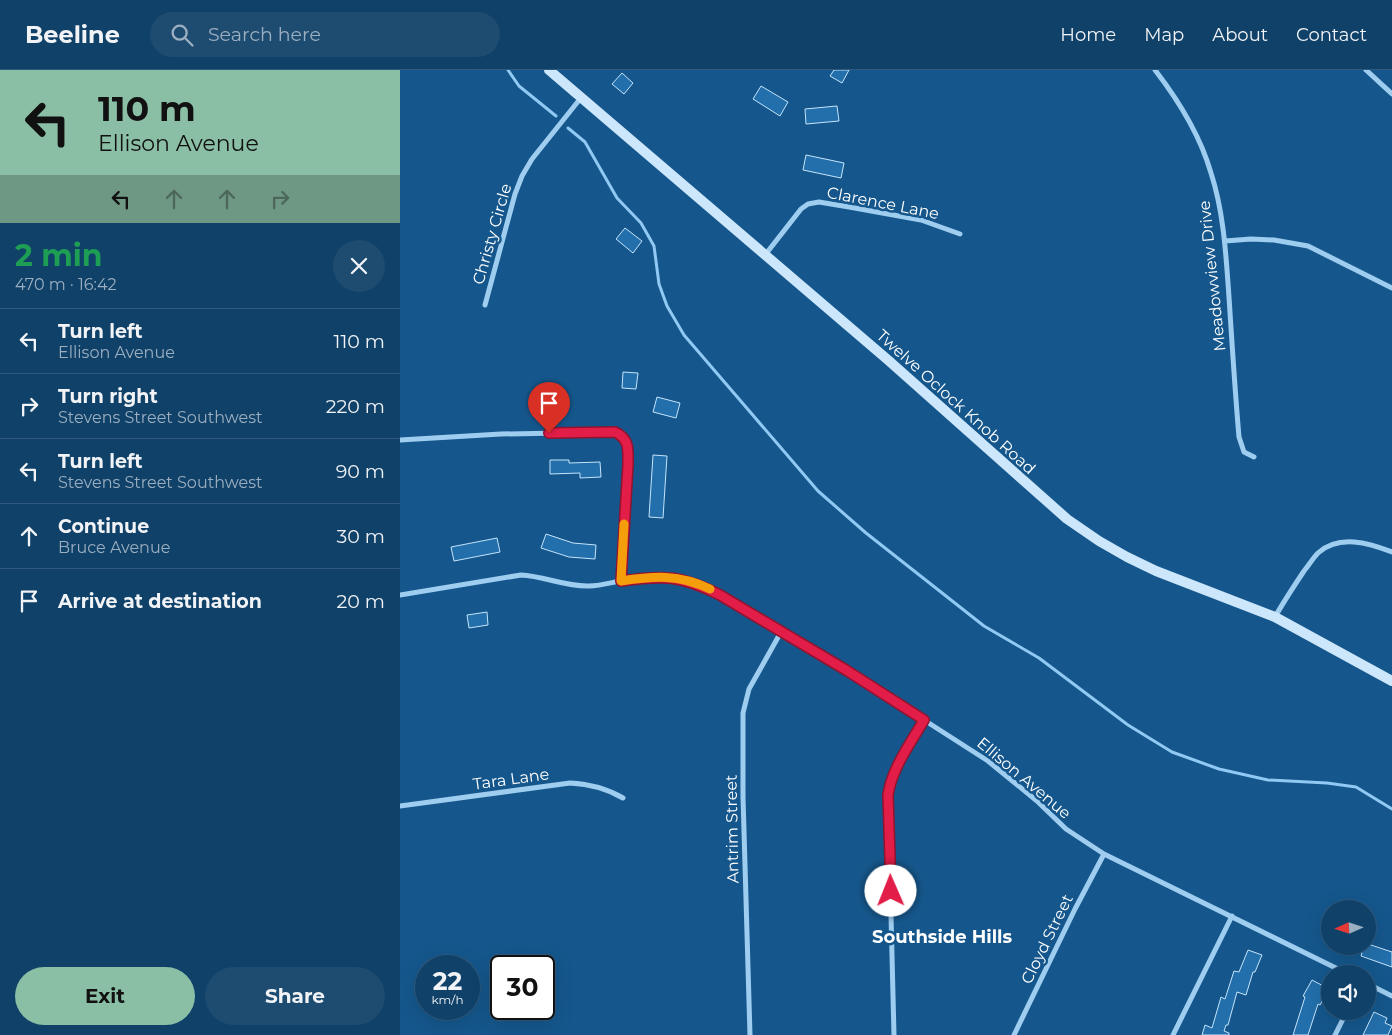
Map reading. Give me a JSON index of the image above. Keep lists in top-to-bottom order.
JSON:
{
  "streets": {
    "street": [
      "Clarence Lane",
      "Christy Circle",
      "Meadowview Drive",
      "Twelve Oclock Knob Road",
      "Ellison Avenue",
      "Tara Lane",
      "Antrim Street",
      "Cloyd Street"
    ]
  },
  "crossings": [
    ["Clarence Lane", "Twelve Oclock Knob Road"],
    ["Christy Circle", "Twelve Oclock Knob Road"],
    ["Ellison Avenue", "Antrim Street"],
    ["Ellison Avenue", "Cloyd Street"]
  ],
  "districts": ["Southside Hills"],
  "north": "left",
  "page": {
    "header": "Beeline",
    "search": "Search here",
    "nav": [
      "Home",
      "Map",
      "About",
      "Contact"
    ],
    "turn": ["110 m", "Ellison Avenue"],
    "heading": ["2 min", "470 m · 16:42"],
    "list": [
      {
        "name": "Turn left",
        "note": "Ellison Avenue",
        "value": "110 m"
      },
      {
        "name": "Turn right",
        "note": "Stevens Street Southwest",
        "value": "220 m"
      },
      {
        "name": "Turn left",
        "note": "Stevens Street Southwest",
        "value": "90 m"
      },
      {
        "name": "Continue",
        "note": "Bruce Avenue",
        "value": "30 m"
      },
      {
        "name": "Arrive at destination",
        "value": "20 m"
      }
    ],
    "speed": "22 km/h",
    "limit": "30",
    "buttons": ["Exit", "Share"]
  }
}
